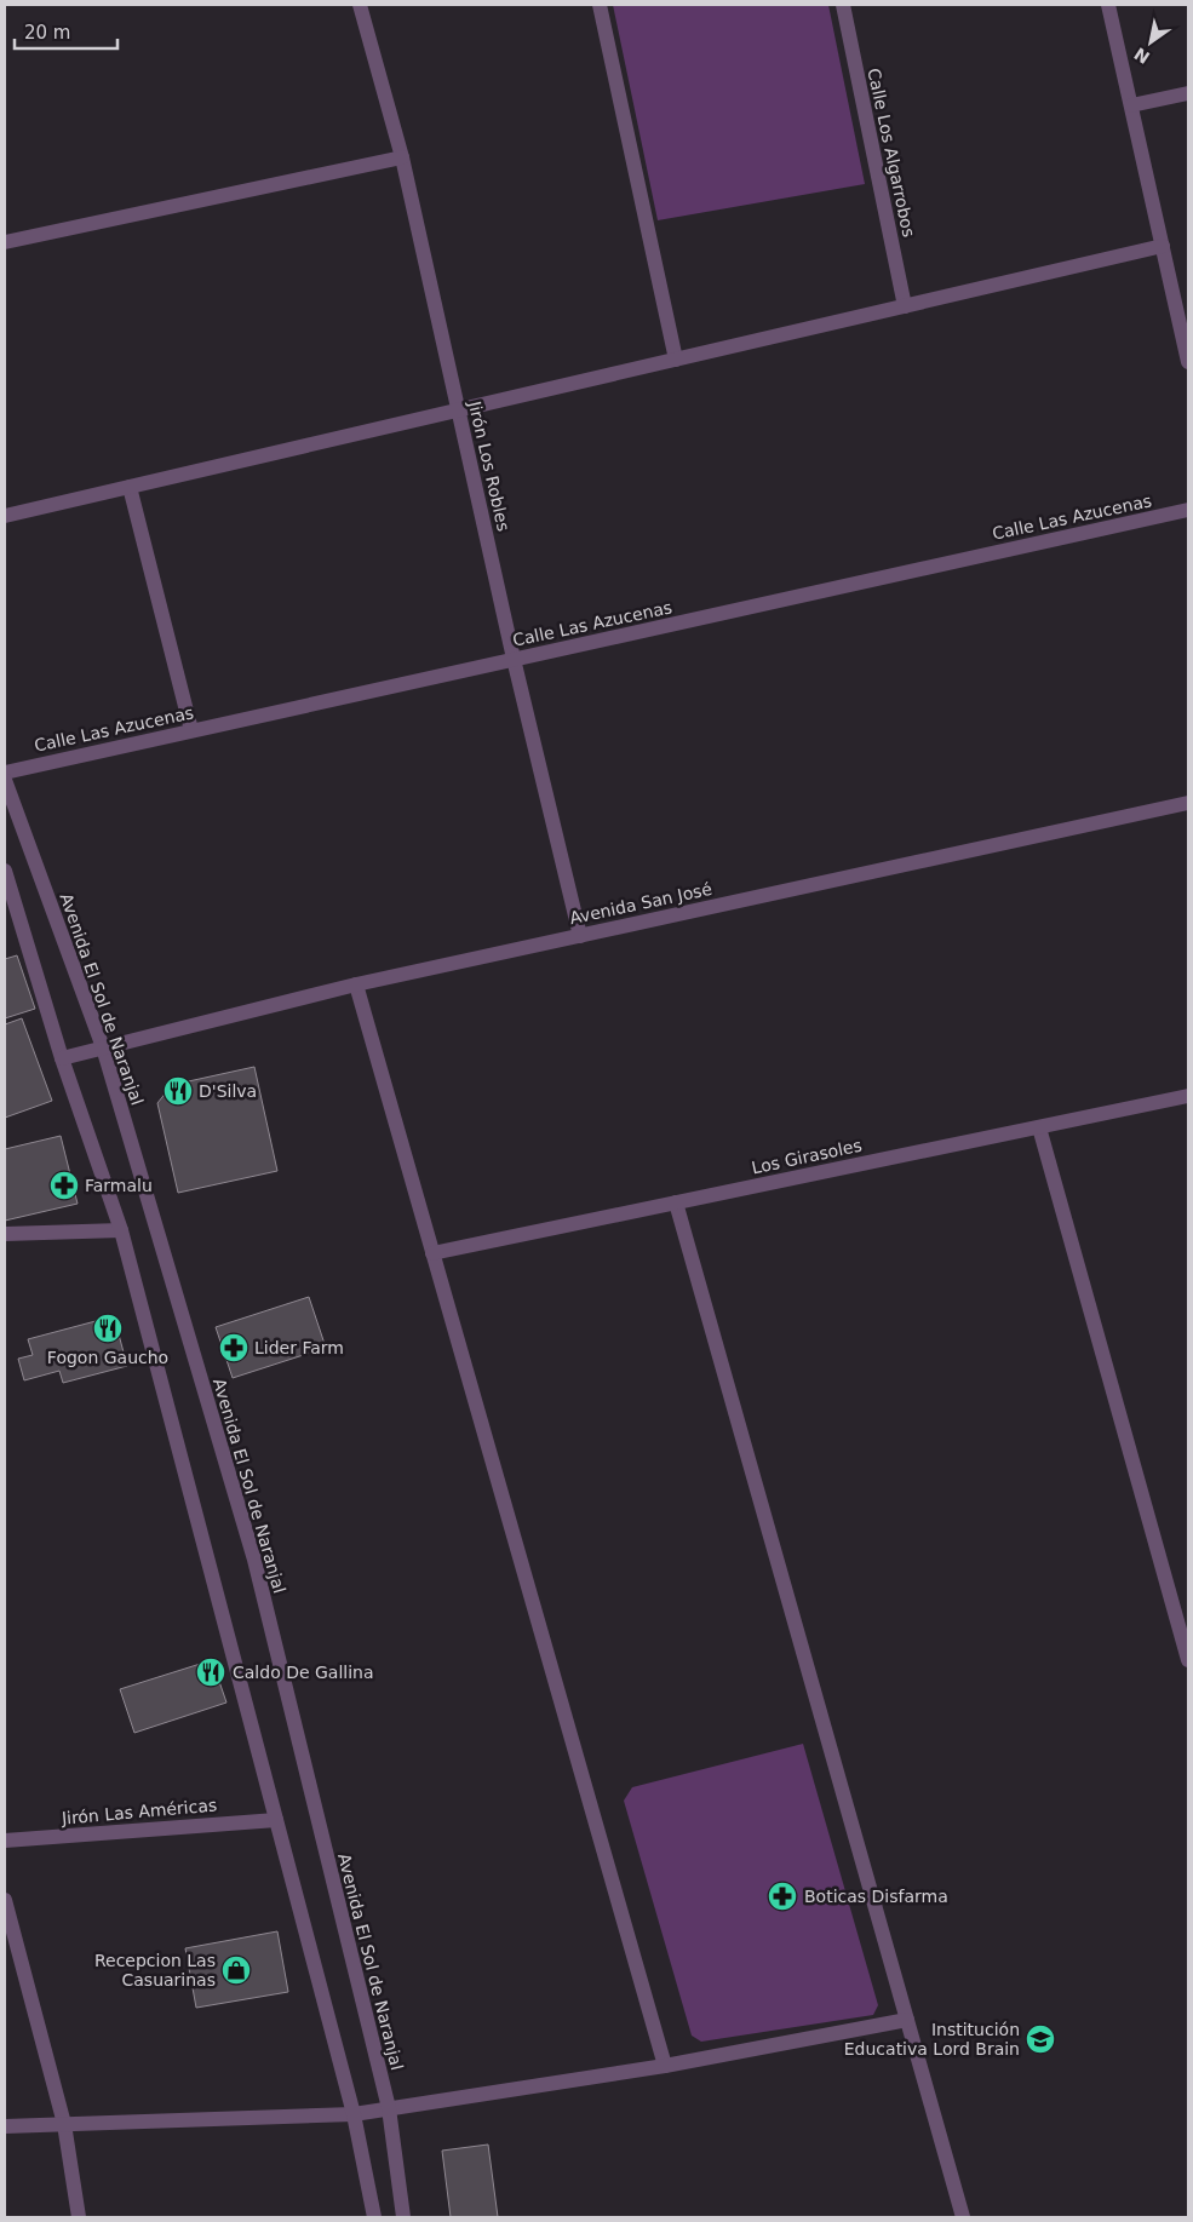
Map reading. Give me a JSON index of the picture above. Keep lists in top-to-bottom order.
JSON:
{
  "streets": {
    "street": [
      "Calle Los Algarrobos",
      "Jirón Los Robles",
      "Calle Las Azucenas",
      "Avenida San José",
      "Avenida El Sol de Naranjal",
      "Los Girasoles",
      "Jirón Las Américas"
    ]
  },
  "crossings": [
    ["Jirón Los Robles", "Calle Las Azucenas"],
    ["Jirón Los Robles", "Avenida San José"],
    ["Avenida San José", "Avenida El Sol de Naranjal"]
  ],
  "places": {
    "restaurant": ["D'Silva", "Fogon Gaucho", "Caldo De Gallina"],
    "pharmacy": ["Farmalu", "Lider Farm", "Boticas Disfarma"],
    "shop": ["Recepcion Las Casuarinas"],
    "school or university": ["Institución Educativa Lord Brain"]
  },
  "scale_bar": "20 m",
  "north": "bottom left"
}
